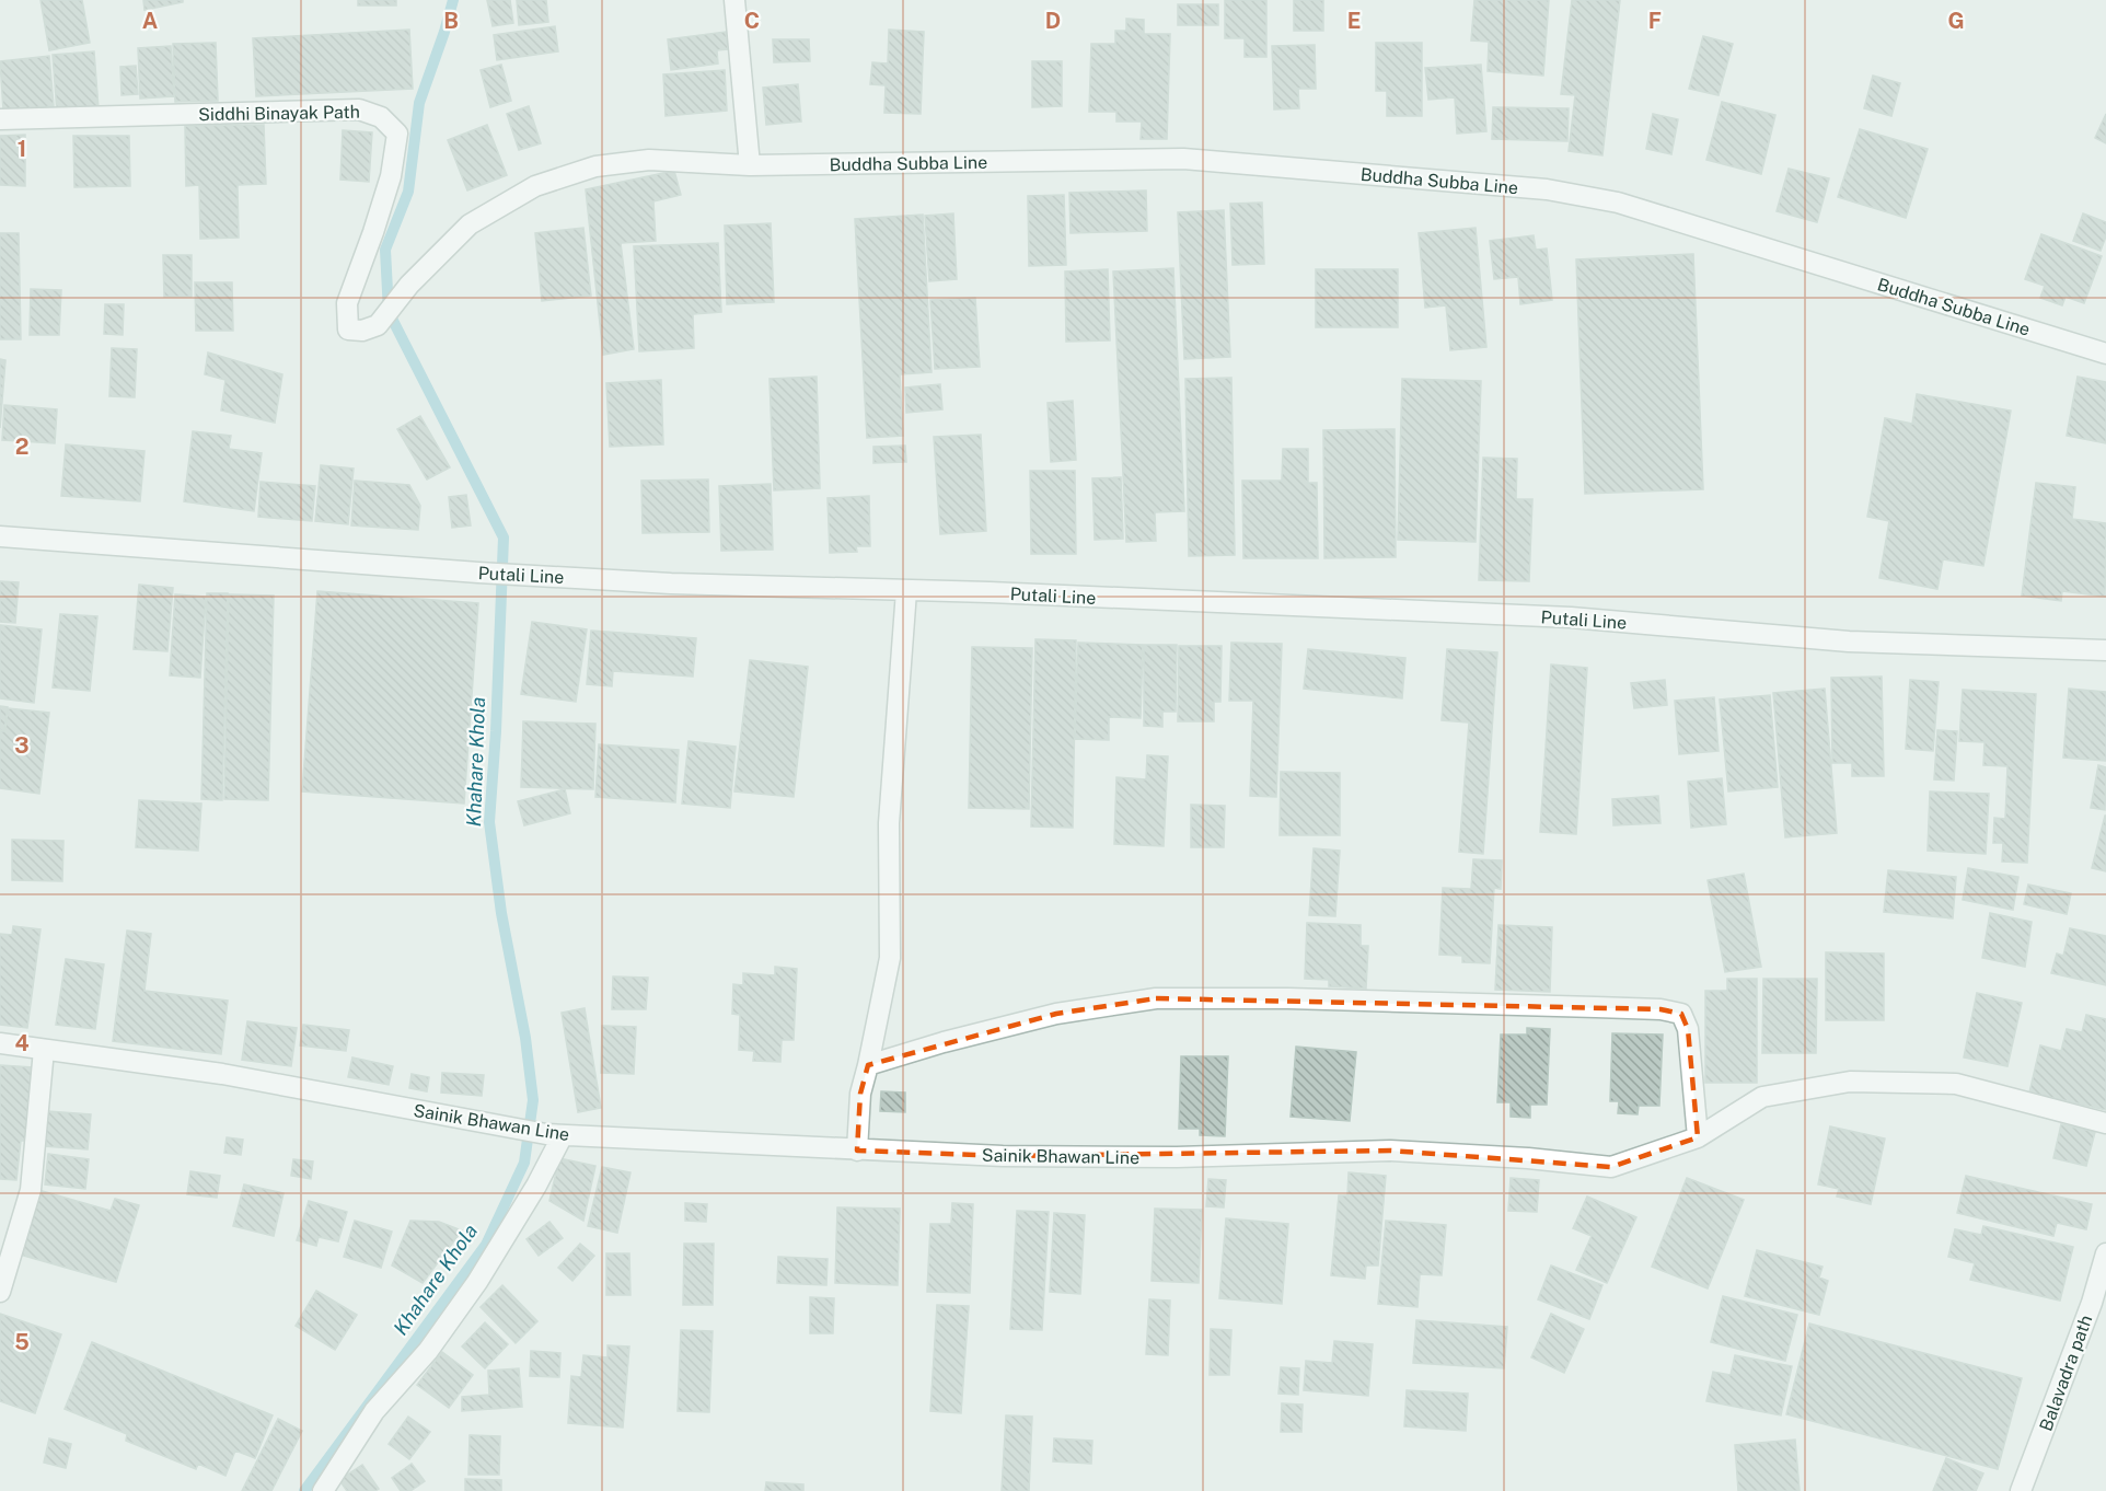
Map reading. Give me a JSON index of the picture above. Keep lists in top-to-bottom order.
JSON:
{
  "streets": {
    "street": [
      "Siddhi Binayak Path",
      "Buddha Subba Line",
      "Putali Line",
      "Sainik Bhawan Line",
      "Balavadra path"
    ]
  },
  "crossings": [
    ["Siddhi Binayak Path", "Buddha Subba Line"]
  ],
  "water": ["Khahare Khola"],
  "grid": {
    "columns": [
      "A",
      "B",
      "C",
      "D",
      "E",
      "F",
      "G"
    ],
    "rows": [
      "1",
      "2",
      "3",
      "4",
      "5"
    ]
  }
}
